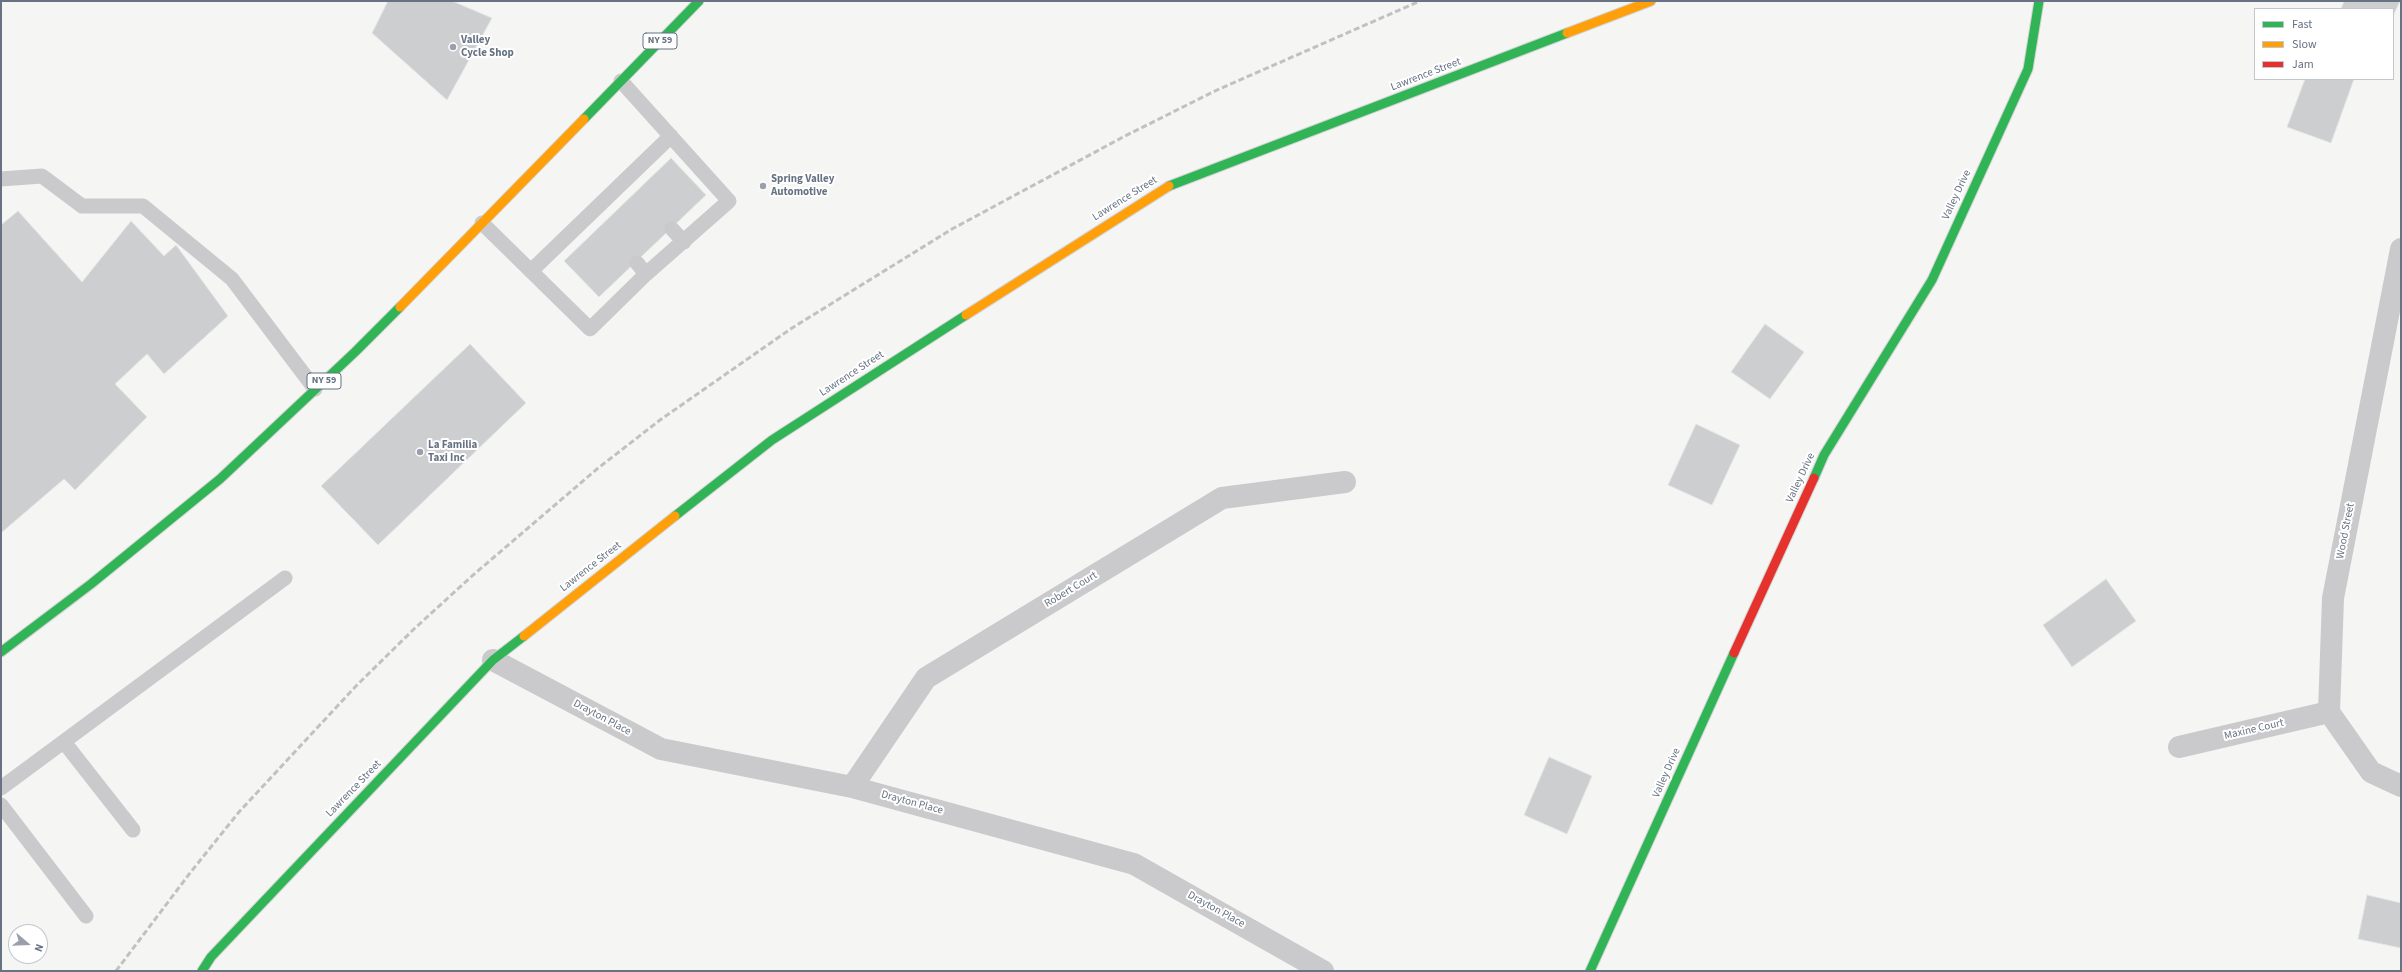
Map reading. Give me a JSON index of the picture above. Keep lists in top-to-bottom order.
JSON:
{
  "streets": {
    "street": [
      "NY 59",
      "Lawrence Street",
      "Valley Drive",
      "Wood Street",
      "Robert Court",
      "Drayton Place",
      "Maxine Court"
    ]
  },
  "crossings": [
    ["Lawrence Street", "Drayton Place"],
    ["Wood Street", "Maxine Court"],
    ["Robert Court", "Drayton Place"]
  ],
  "places": ["Valley Cycle Shop", "Spring Valley Automotive", "La Familia Taxi Inc"],
  "legend": ["Fast", "Slow", "Jam"],
  "north": "right"
}
